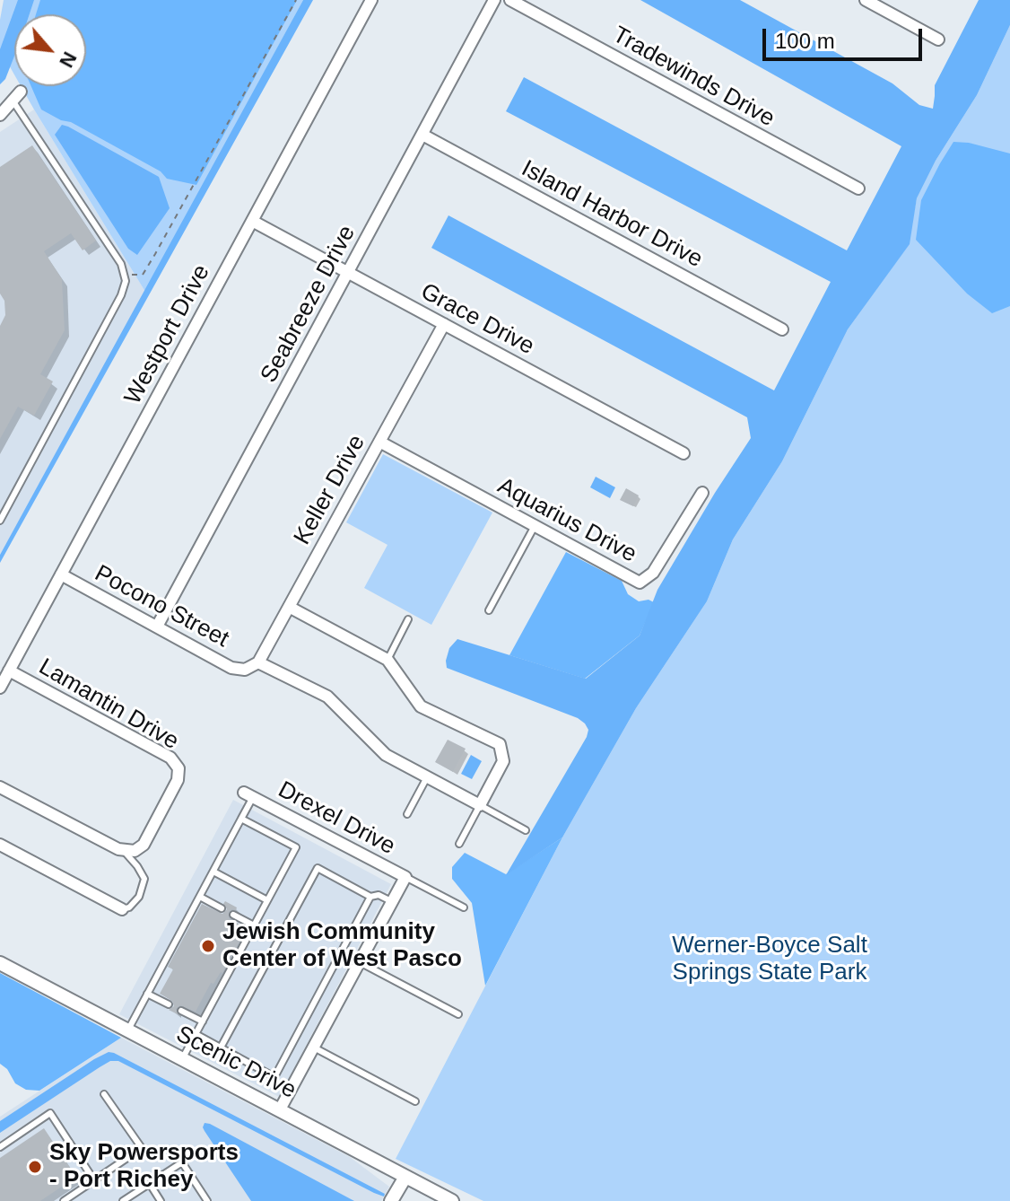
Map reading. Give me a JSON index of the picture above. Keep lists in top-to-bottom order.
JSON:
{
  "streets": {
    "street": [
      "Tradewinds Drive",
      "Island Harbor Drive",
      "Seabreeze Drive",
      "Grace Drive",
      "Westport Drive",
      "Keller Drive",
      "Aquarius Drive",
      "Pocono Street",
      "Lamantin Drive",
      "Drexel Drive",
      "Scenic Drive"
    ]
  },
  "crossings": [
    ["Island Harbor Drive", "Seabreeze Drive"],
    ["Seabreeze Drive", "Grace Drive"],
    ["Seabreeze Drive", "Pocono Street"],
    ["Grace Drive", "Westport Drive"],
    ["Grace Drive", "Keller Drive"],
    ["Westport Drive", "Pocono Street"],
    ["Westport Drive", "Lamantin Drive"],
    ["Keller Drive", "Aquarius Drive"],
    ["Keller Drive", "Pocono Street"],
    ["Drexel Drive", "Scenic Drive"]
  ],
  "parks": ["Werner-Boyce Salt Springs State Park"],
  "places": ["Jewish Community Center of West Pasco", "Sky Powersports - Port Richey"],
  "scale_bar": "100 m",
  "north": "bottom right"
}
